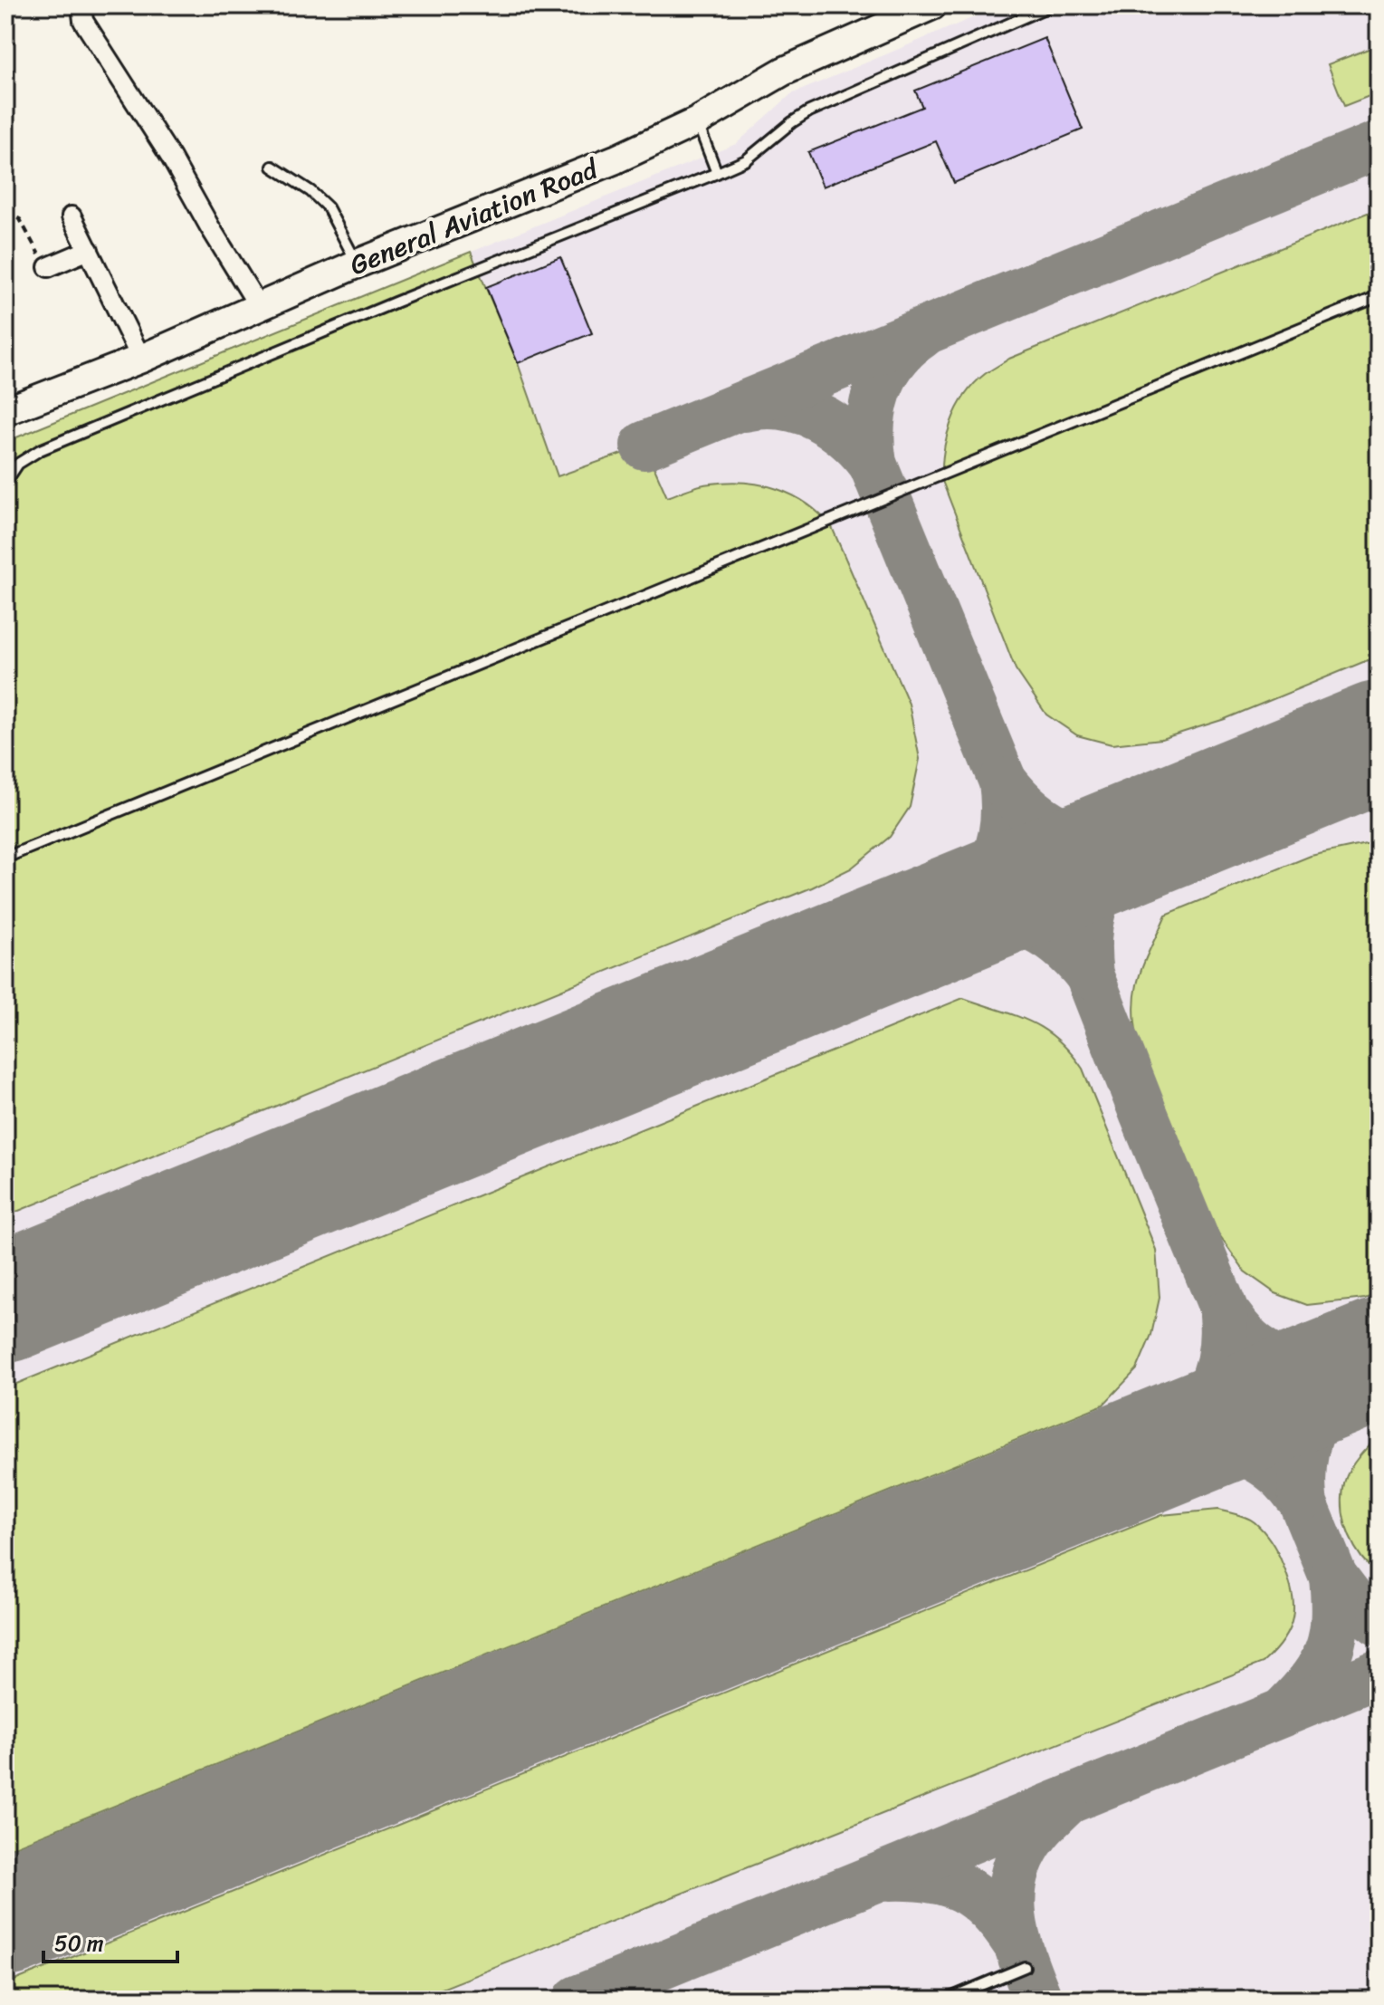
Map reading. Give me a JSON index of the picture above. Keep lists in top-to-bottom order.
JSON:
{
  "streets": {
    "main road": ["General Aviation Road"]
  },
  "scale_bar": "50 m"
}
